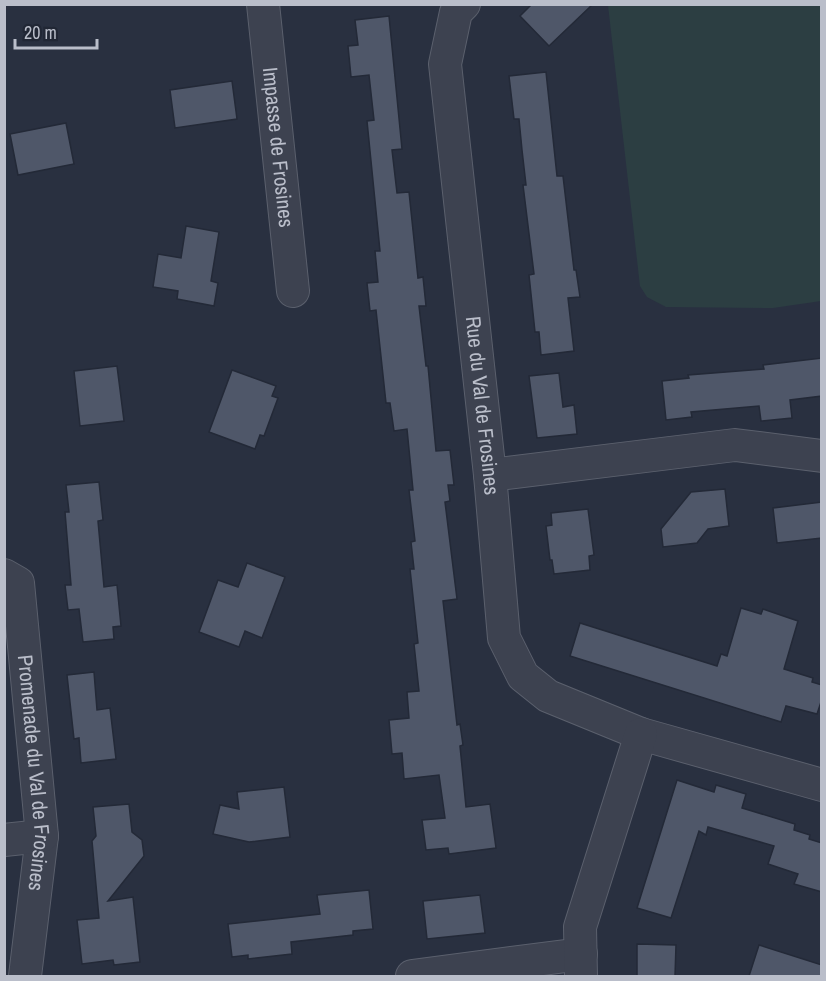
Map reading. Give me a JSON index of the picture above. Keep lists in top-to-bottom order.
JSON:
{
  "streets": {
    "street": ["Impasse de Frosines", "Rue du Val de Frosines", "Promenade du Val de Frosines"]
  },
  "scale_bar": "20 m"
}
